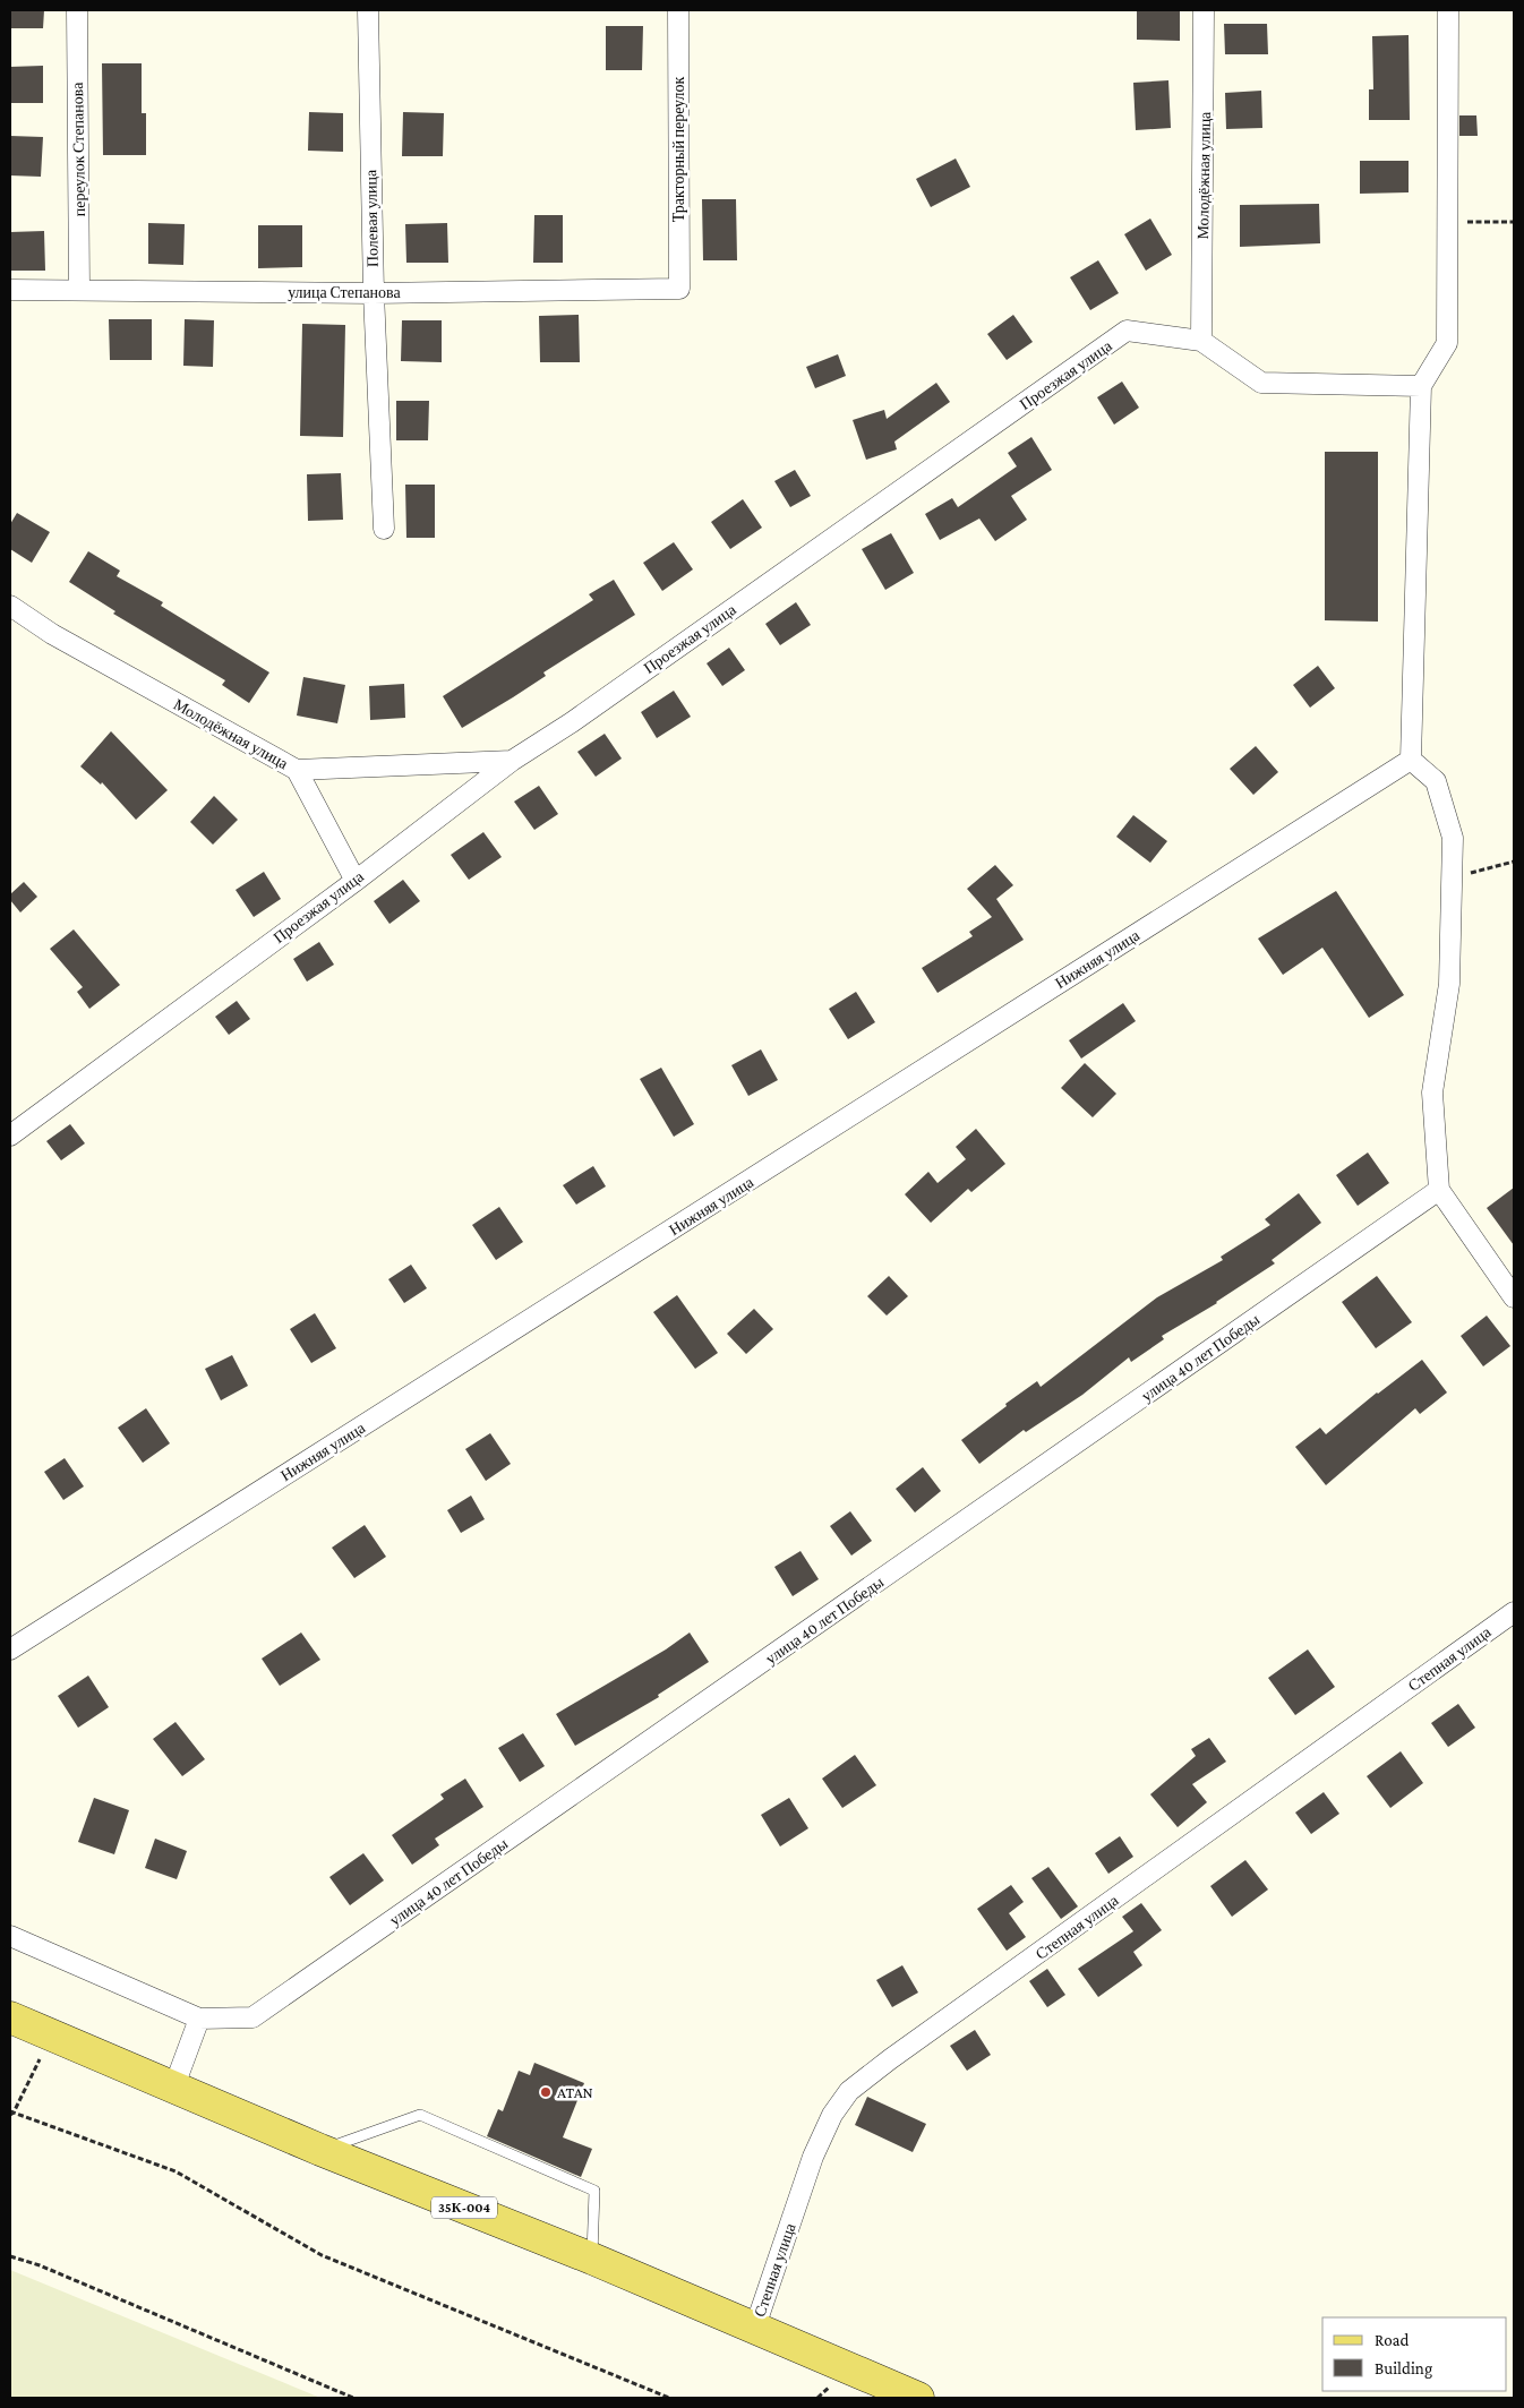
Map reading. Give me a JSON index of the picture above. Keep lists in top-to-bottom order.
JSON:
{
  "streets": {
    "main road": ["35К-004"],
    "street": [
      "переулок Степанова",
      "Тракторный переулок",
      "Молодёжная улица",
      "Полевая улица",
      "улица Степанова",
      "Проезжая улица",
      "Нижняя улица",
      "улица 40 лет Победы",
      "Степная улица"
    ]
  },
  "crossings": [
    ["переулок Степанова", "улица Степанова"],
    ["Тракторный переулок", "улица Степанова"],
    ["Молодёжная улица", "Проезжая улица"],
    ["Полевая улица", "улица Степанова"],
    ["Степная улица", "35К-004"]
  ],
  "places": ["ATAN"],
  "legend": ["Road", "Building"]
}
